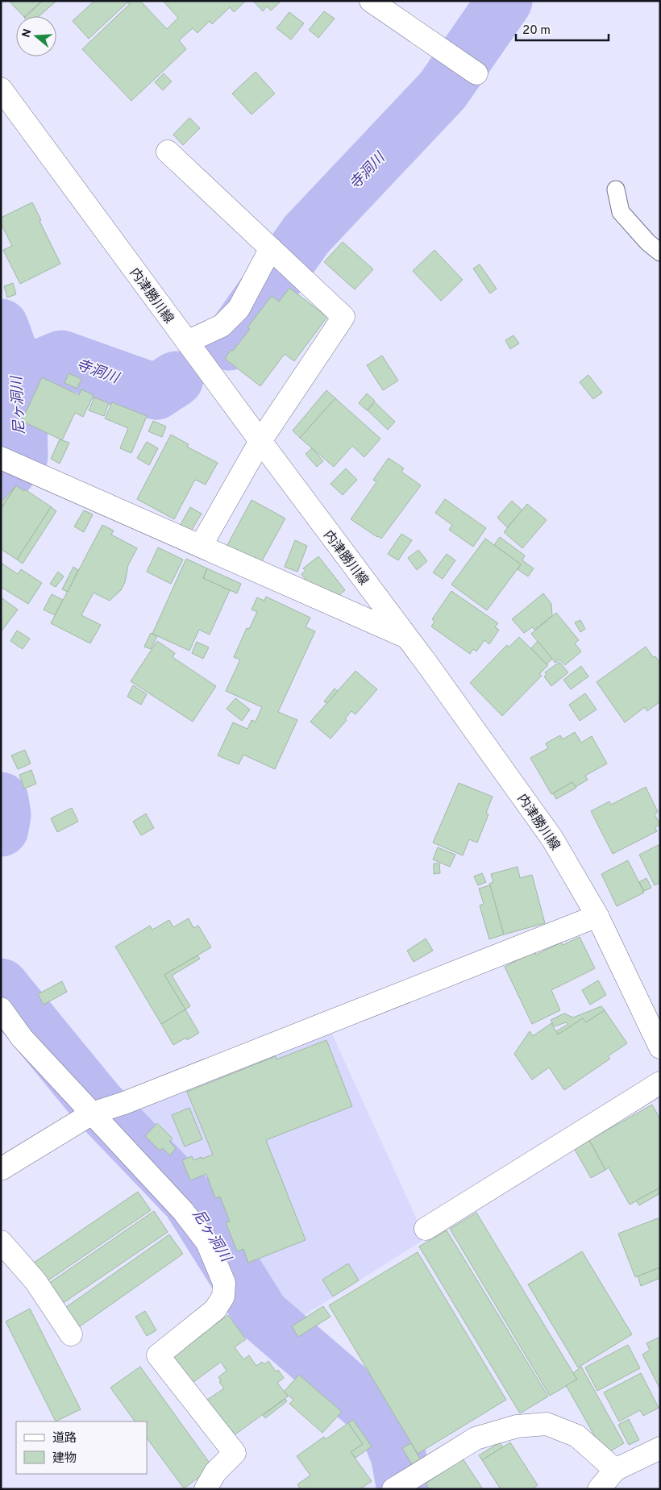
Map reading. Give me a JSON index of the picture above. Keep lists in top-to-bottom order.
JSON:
{
  "streets": {
    "street": ["内津勝川線"]
  },
  "water": ["寺洞川", "尼ヶ洞川"],
  "legend": ["道路", "建物"],
  "scale_bar": "20 m",
  "north": "left"
}
